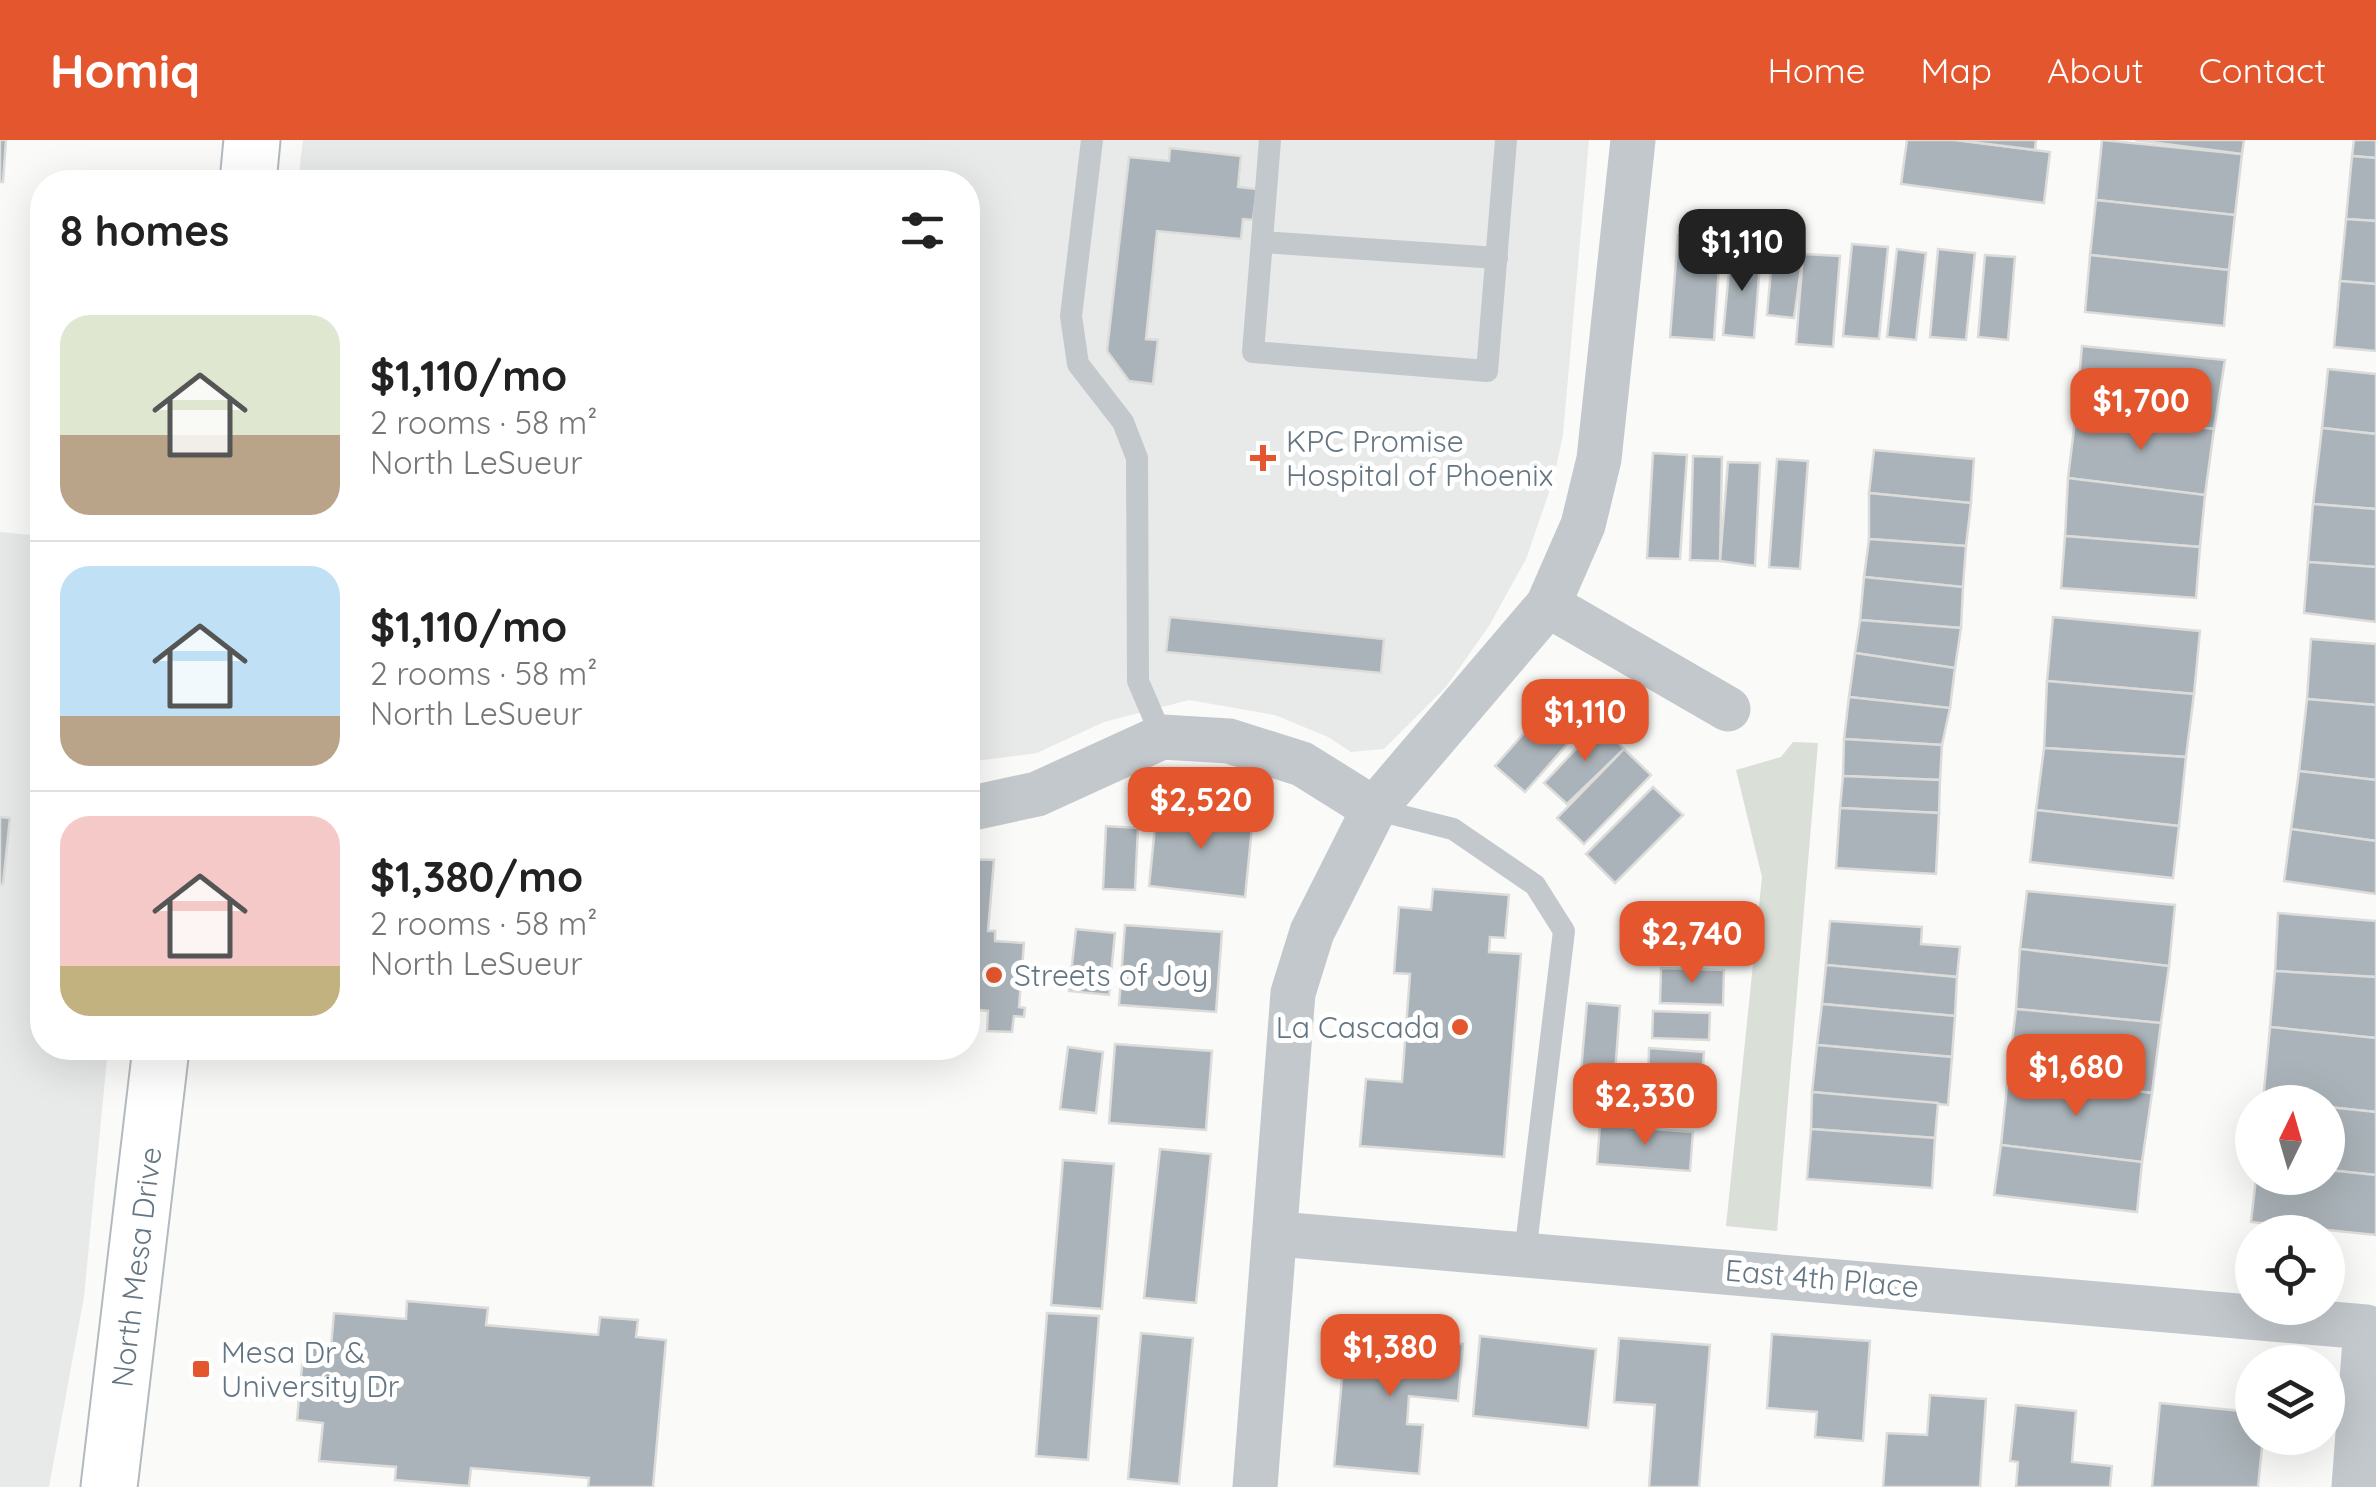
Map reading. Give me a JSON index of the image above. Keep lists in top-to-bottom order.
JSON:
{
  "streets": {
    "main road": ["North Mesa Drive"],
    "street": ["East 4th Place"]
  },
  "places": {
    "health": ["KPC Promise Hospital of Phoenix"],
    "other": ["Streets of Joy", "La Cascada"],
    "transit": ["Mesa Dr & University Dr"]
  },
  "north": "top",
  "page": {
    "header": "Homiq",
    "nav": [
      "Home",
      "Map",
      "About",
      "Contact"
    ],
    "heading": "8 homes",
    "price": [
      "$1,110",
      "$1,700",
      "$1,110",
      "$2,520",
      "$2,740",
      "$1,680",
      "$2,330",
      "$1,380"
    ],
    "list": [
      {
        "name": "$1,110/mo",
        "note": "2 rooms · 58 m² · North LeSueur"
      },
      {
        "name": "$1,110/mo",
        "note": "2 rooms · 58 m² · North LeSueur"
      },
      {
        "name": "$1,380/mo",
        "note": "2 rooms · 58 m² · North LeSueur"
      }
    ]
  }
}
